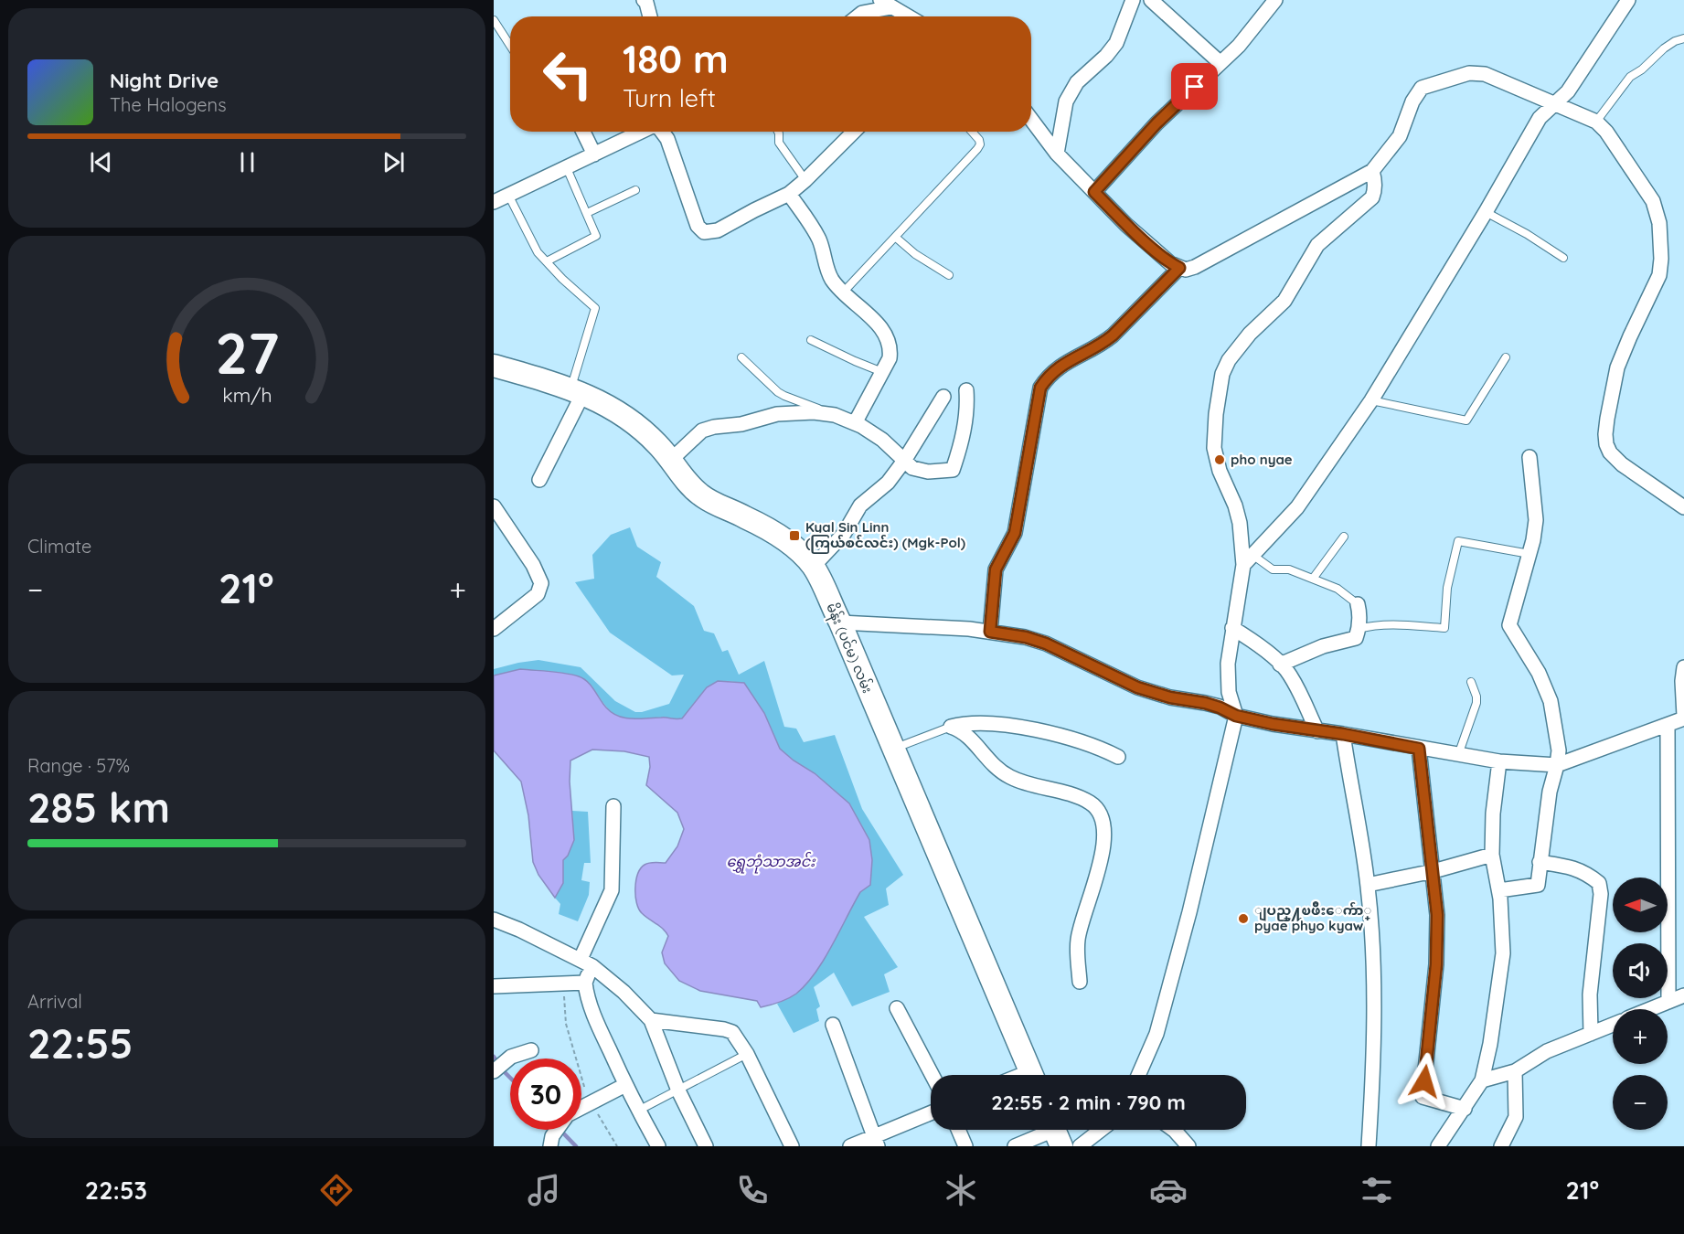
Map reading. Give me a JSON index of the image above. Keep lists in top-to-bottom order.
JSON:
{
  "streets": {
    "main road": ["မိန်း (ပင်မ) လမ်း"]
  },
  "water": ["ရွှေဘုံသာအင်း"],
  "places": {
    "other": ["pho nyae", "ျပည္႔ၿဖိဳးေက်ာ္ pyae phyo kyaw"],
    "transit": ["Kyal Sin Linn (ကြယ်စင်လင်း) (Mgk-Pol)"]
  },
  "north": "left",
  "page": {
    "turn": ["180 m", "Turn left"],
    "song": ["Night Drive", "The Halogens"],
    "tile": [
      "Climate",
      ["Range · 57%", "285 km"],
      ["Arrival", "22:55"]
    ],
    "heat": ["−", "21°", "+"],
    "map_buttons": ["+", "−"],
    "limit": "30",
    "trip": "22:55 · 2 min · 790 m",
    "tabs": ["22:53", "21°"],
    "gauge": ["27", "km/h"]
  }
}
